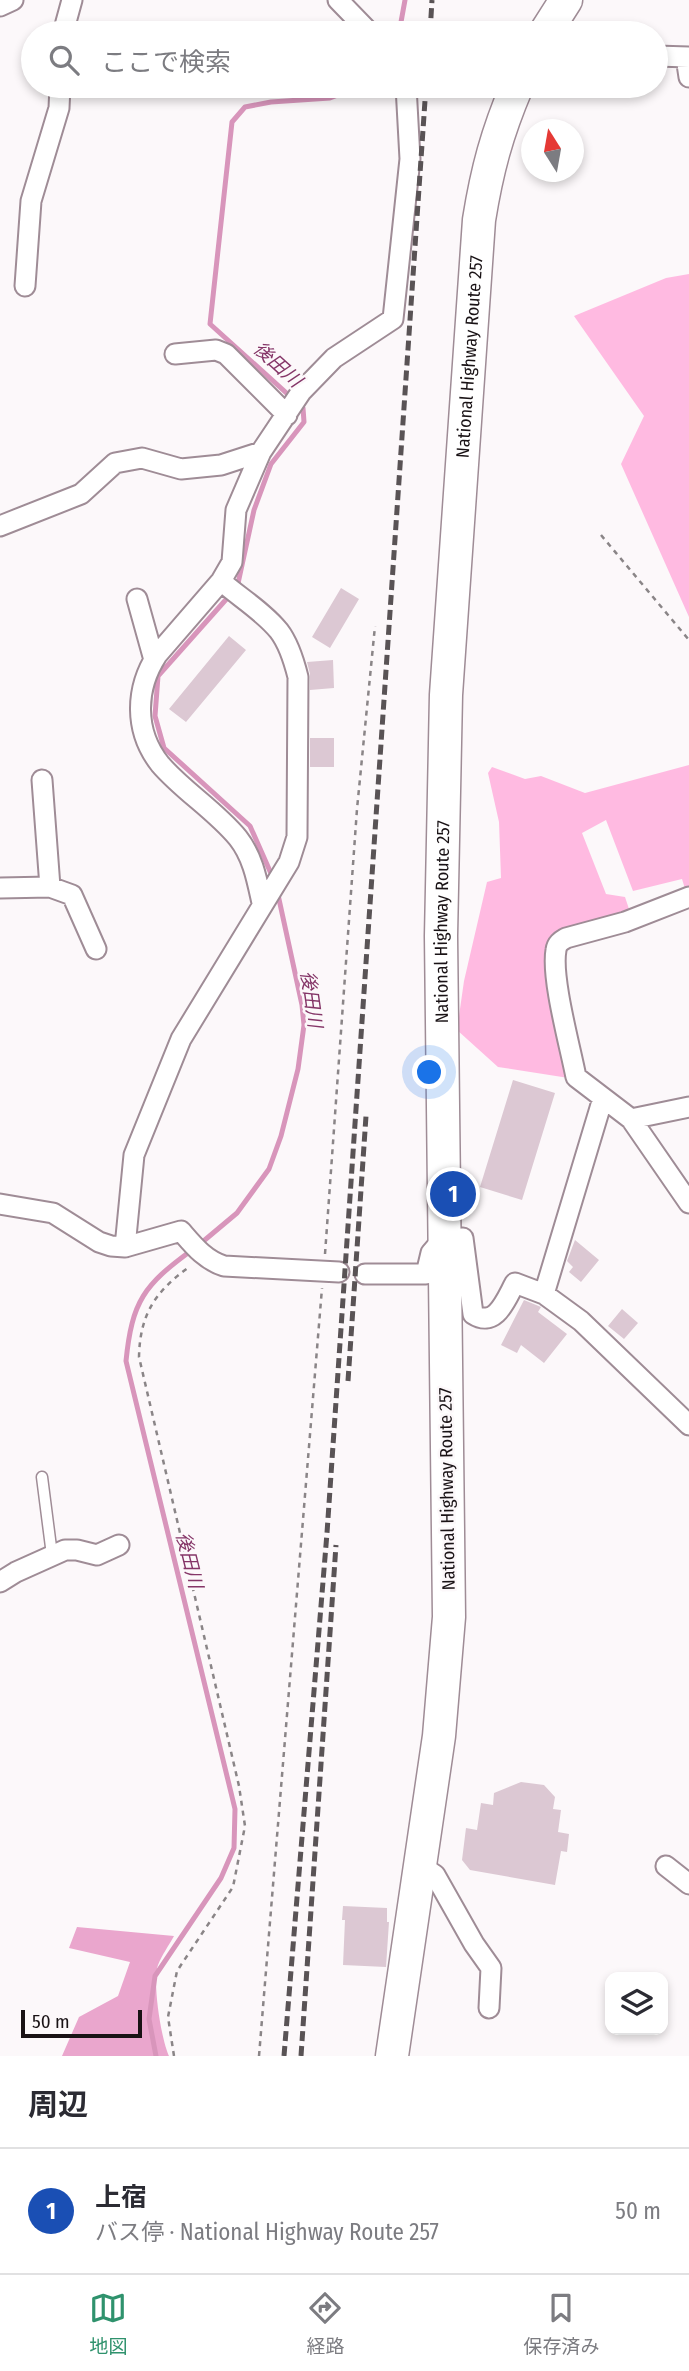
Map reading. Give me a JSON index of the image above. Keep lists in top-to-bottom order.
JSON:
{
  "streets": {
    "highway": ["National Highway Route 257"]
  },
  "water": ["後田川"],
  "scale_bar": "50 m",
  "north": "top",
  "page": {
    "search": "ここで検索",
    "pins": "1",
    "scale": "50 m",
    "heading": "周辺",
    "list": [
      {
        "mark": "1",
        "name": "上宿",
        "note": "バス停 · National Highway Route 257",
        "value": "50 m"
      }
    ],
    "nav": ["地図", "経路", "保存済み"]
  }
}
